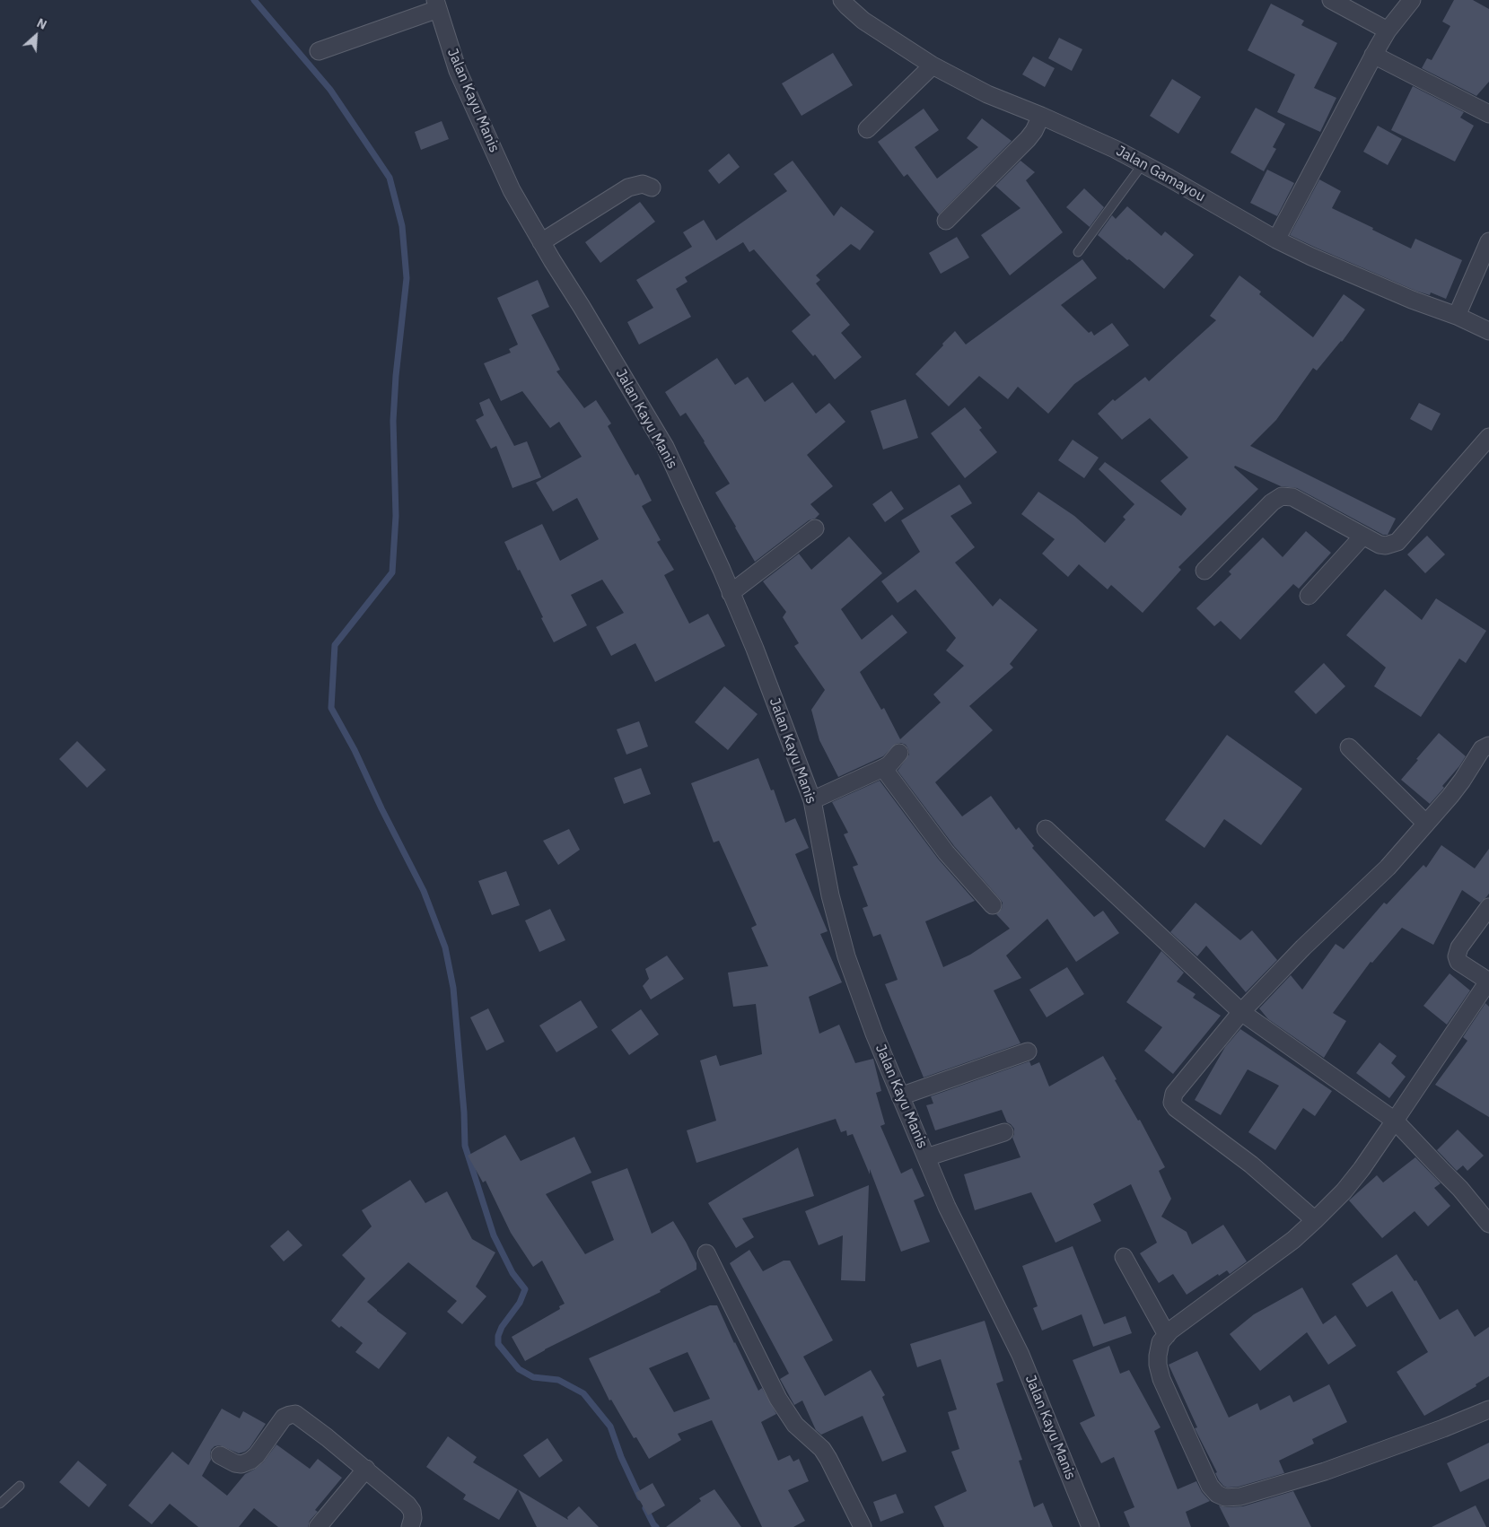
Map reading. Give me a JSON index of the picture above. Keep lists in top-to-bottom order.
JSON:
{
  "streets": {
    "street": ["Jalan Kayu Manis", "Jalan Gamayou"]
  },
  "north": "top right"
}
